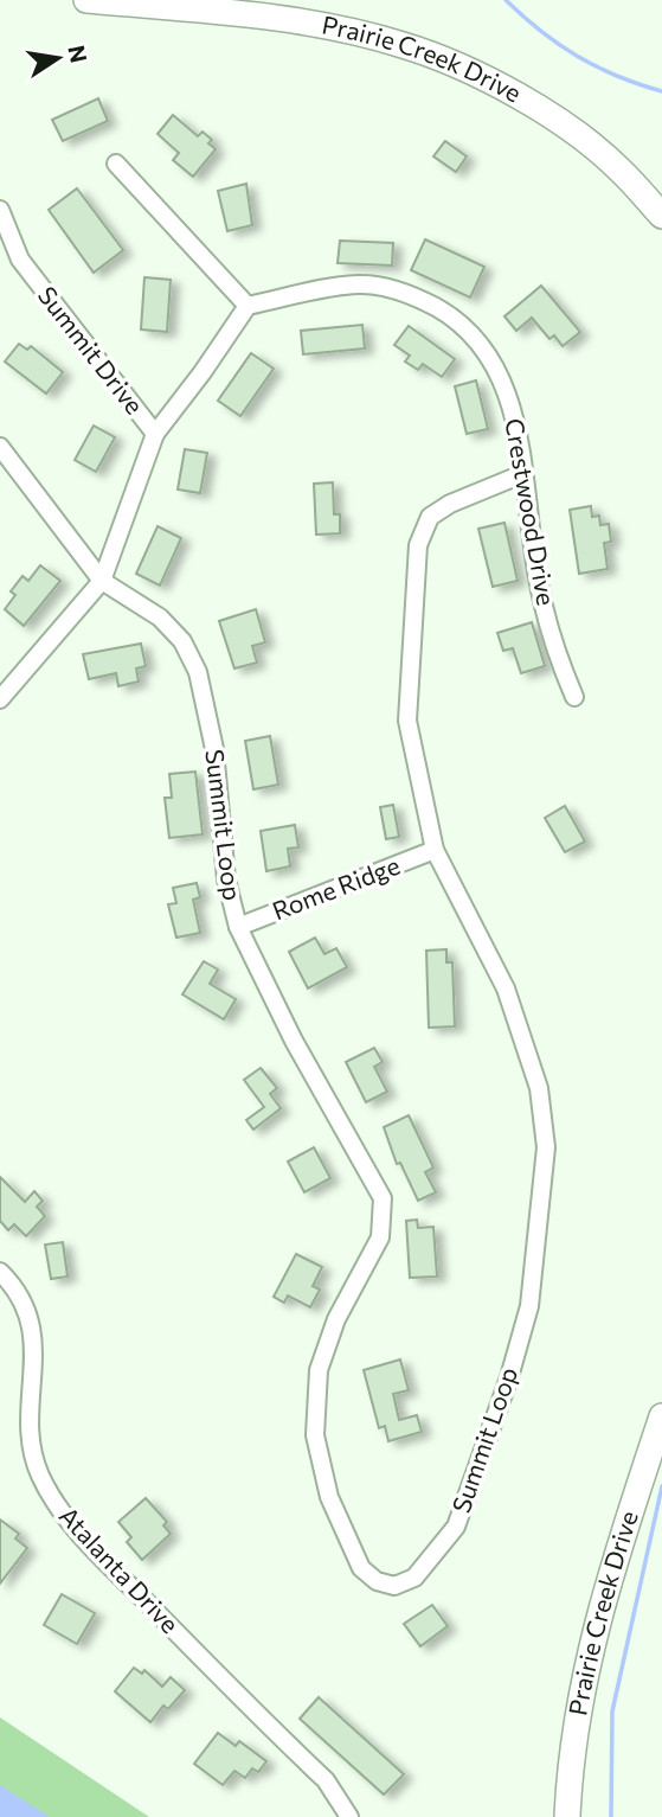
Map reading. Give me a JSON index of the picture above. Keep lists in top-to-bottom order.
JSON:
{
  "streets": {
    "main road": ["Prairie Creek Drive"],
    "street": [
      "Summit Drive",
      "Crestwood Drive",
      "Summit Loop",
      "Rome Ridge",
      "Atalanta Drive"
    ]
  },
  "crossings": [
    ["Summit Drive", "Summit Loop"],
    ["Crestwood Drive", "Summit Loop"],
    ["Summit Loop", "Rome Ridge"]
  ],
  "north": "right"
}
